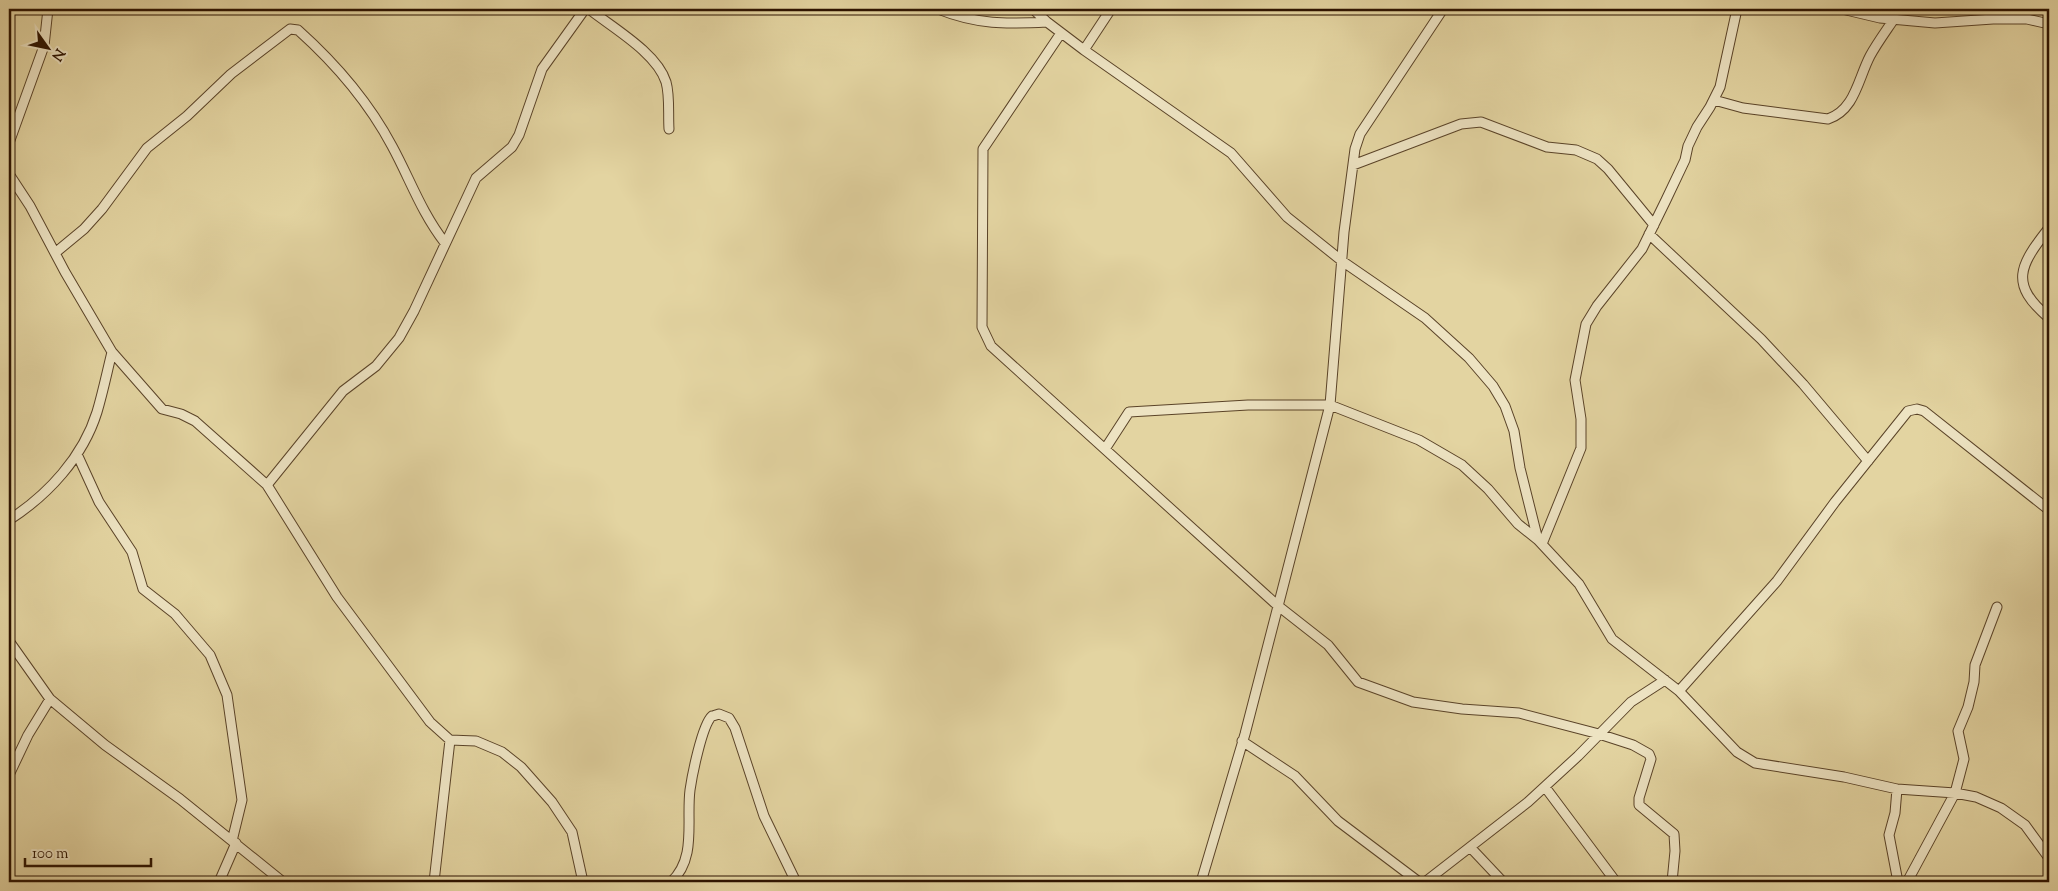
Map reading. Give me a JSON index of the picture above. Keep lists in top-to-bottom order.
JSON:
{
  "scale_bar": "100 m",
  "north": "bottom right"
}
